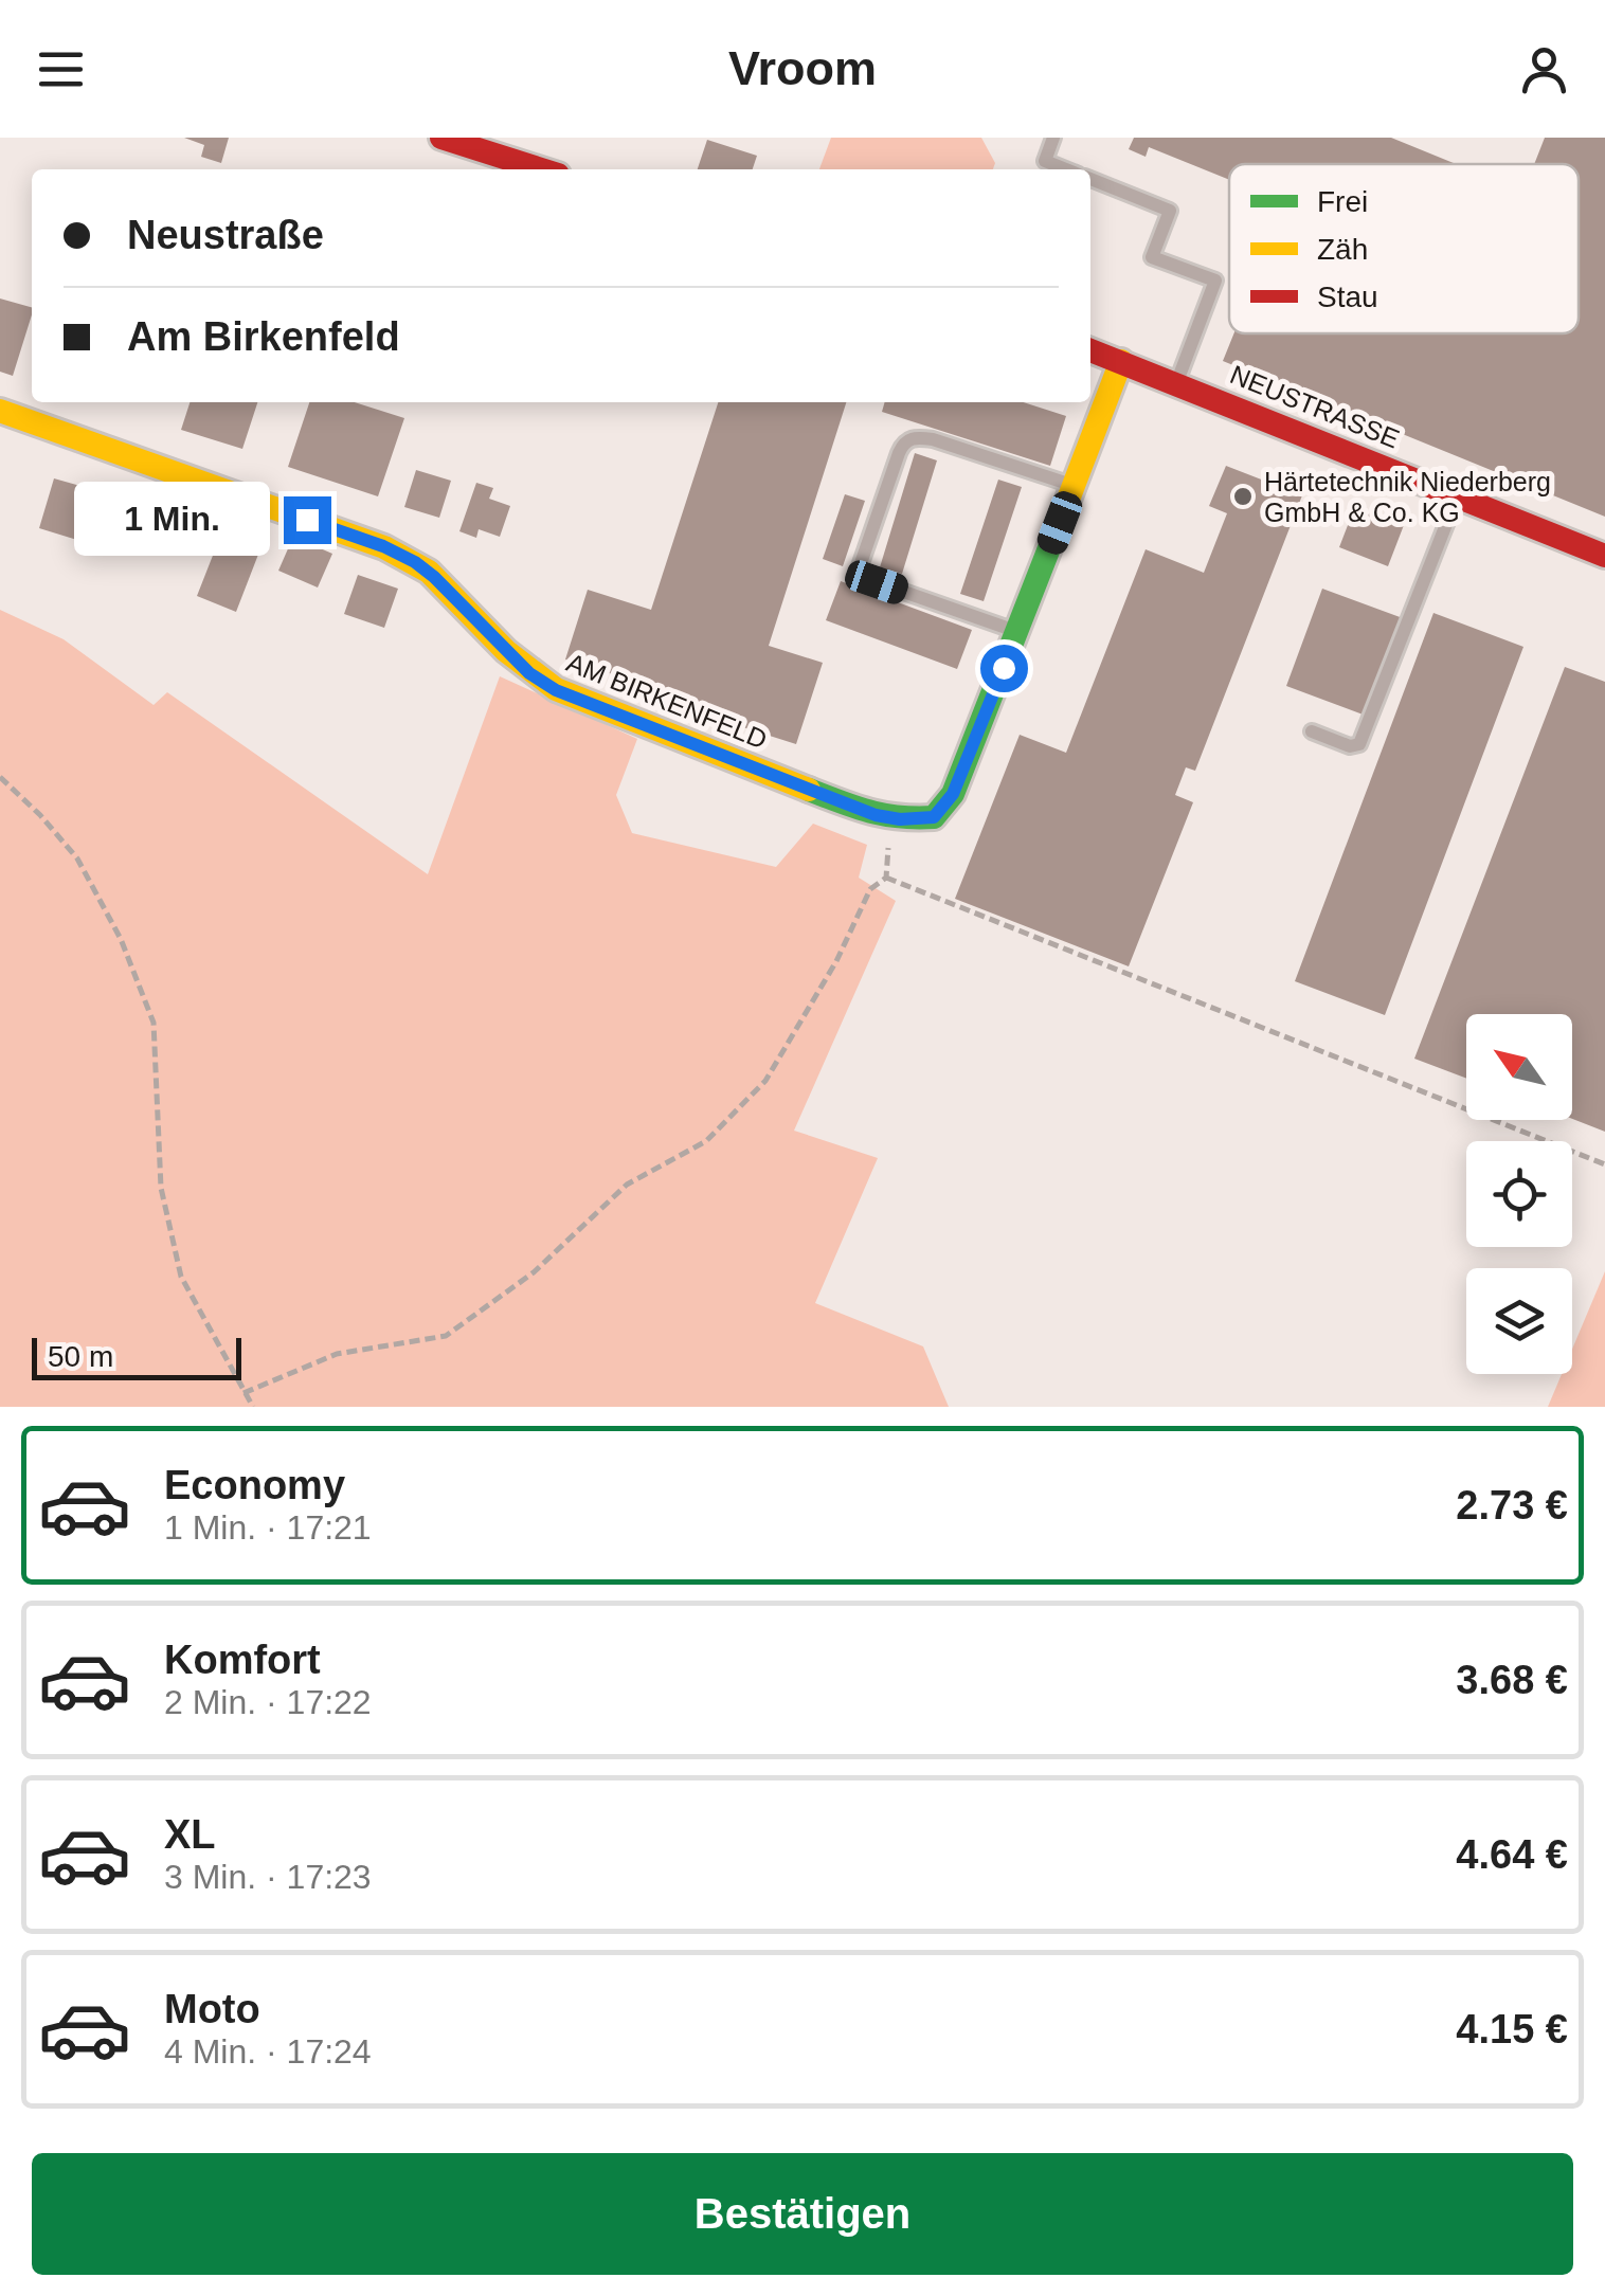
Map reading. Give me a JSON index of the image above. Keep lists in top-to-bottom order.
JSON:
{
  "streets": {
    "street": ["NEUSTRASSE", "AM BIRKENFELD"]
  },
  "places": ["Härtetechnik Niederberg GmbH & Co. KG"],
  "legend": ["Frei", "Zäh", "Stau"],
  "scale_bar": "50 m",
  "north": "top left",
  "page": {
    "header": "Vroom",
    "banner": ["Neustraße", "Am Birkenfeld"],
    "bubble": "1 Min.",
    "scale": "50 m",
    "list": [
      {
        "name": "Economy",
        "note": "1 Min. · 17:21",
        "value": "2.73 €"
      },
      {
        "name": "Komfort",
        "note": "2 Min. · 17:22",
        "value": "3.68 €"
      },
      {
        "name": "XL",
        "note": "3 Min. · 17:23",
        "value": "4.64 €"
      },
      {
        "name": "Moto",
        "note": "4 Min. · 17:24",
        "value": "4.15 €"
      }
    ],
    "buttons": "Bestätigen"
  }
}
